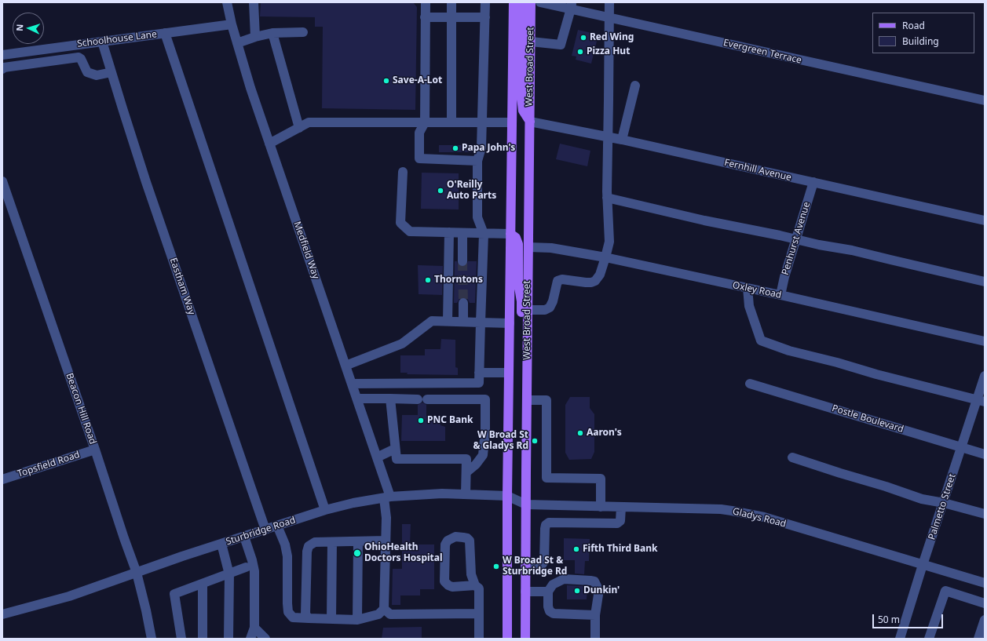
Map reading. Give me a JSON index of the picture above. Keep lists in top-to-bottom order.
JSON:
{
  "streets": {
    "main road": ["West Broad Street"],
    "street": [
      "Schoolhouse Lane",
      "Evergreen Terrace",
      "Fernhill Avenue",
      "Penhurst Avenue",
      "Medfield Way",
      "Eastham Way",
      "Oxley Road",
      "Beacon Hill Road",
      "Postle Boulevard",
      "Topsfield Road",
      "Palmetto Street",
      "Gladys Road",
      "Sturbridge Road"
    ]
  },
  "crossings": [
    ["Schoolhouse Lane", "Medfield Way"],
    ["Schoolhouse Lane", "Eastham Way"],
    ["West Broad Street", "Fernhill Avenue"],
    ["West Broad Street", "Oxley Road"],
    ["West Broad Street", "Gladys Road"],
    ["West Broad Street", "Sturbridge Road"],
    ["Fernhill Avenue", "Penhurst Avenue"],
    ["Penhurst Avenue", "Oxley Road"],
    ["Medfield Way", "Sturbridge Road"],
    ["Eastham Way", "Sturbridge Road"],
    ["Beacon Hill Road", "Topsfield Road"],
    ["Beacon Hill Road", "Sturbridge Road"],
    ["Postle Boulevard", "Palmetto Street"],
    ["Palmetto Street", "Gladys Road"],
    ["Gladys Road", "Sturbridge Road"]
  ],
  "places": [
    "Red Wing",
    "Pizza Hut",
    "Save-A-Lot",
    "Papa John's",
    "O'Reilly Auto Parts",
    "Thorntons",
    "PNC Bank",
    "Aaron's",
    "W Broad St & Gladys Rd",
    "Fifth Third Bank",
    "OhioHealth Doctors Hospital",
    "W Broad St & Sturbridge Rd",
    "Dunkin'"
  ],
  "legend": ["Road", "Building"],
  "scale_bar": "50 m",
  "north": "left"
}
